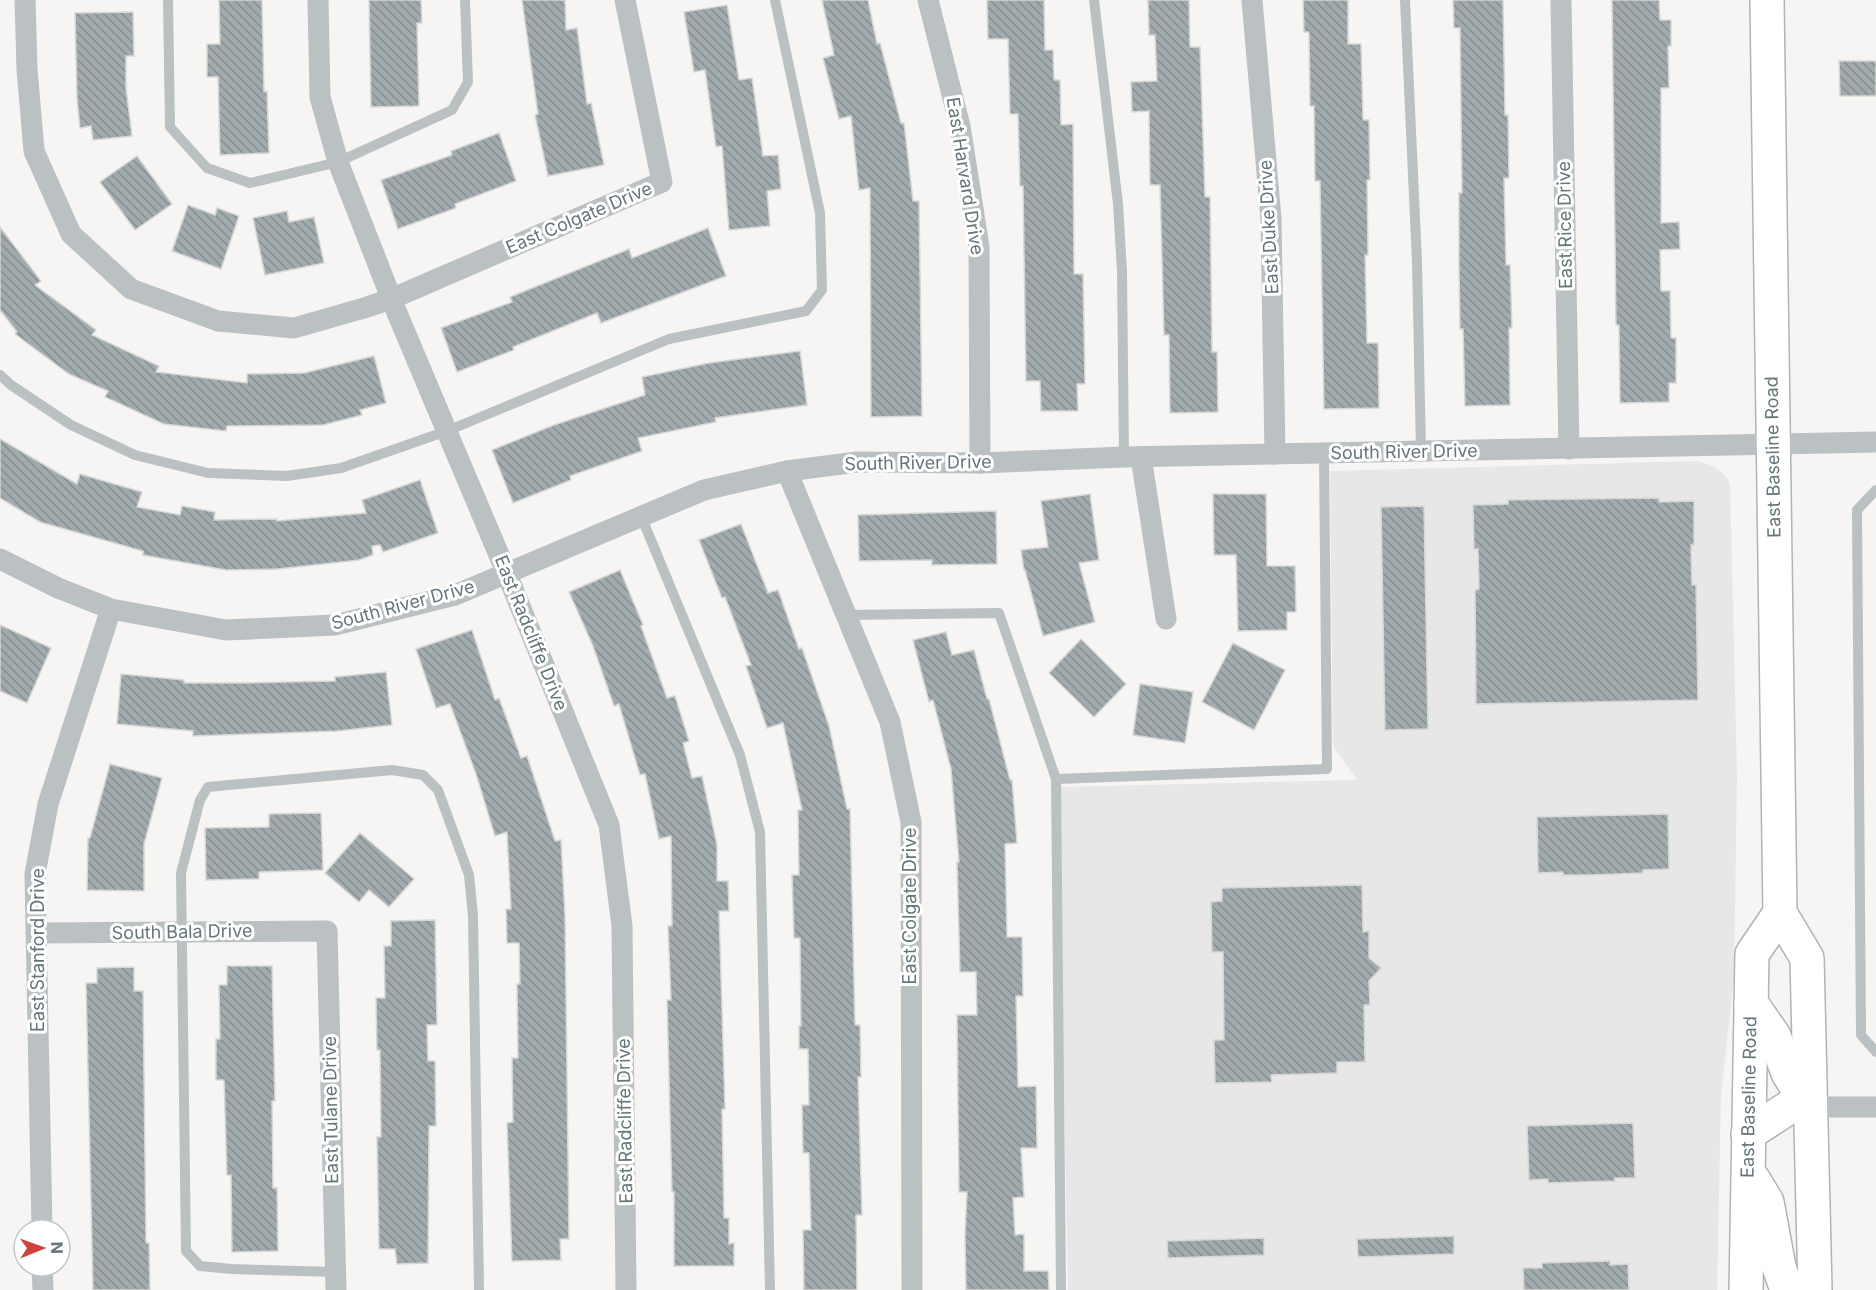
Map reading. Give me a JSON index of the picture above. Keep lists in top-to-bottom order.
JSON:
{
  "streets": {
    "main road": ["East Baseline Road"],
    "street": [
      "East Harvard Drive",
      "East Colgate Drive",
      "East Rice Drive",
      "East Duke Drive",
      "South River Drive",
      "East Radcliffe Drive",
      "South Bala Drive",
      "East Stanford Drive",
      "East Tulane Drive"
    ]
  },
  "crossings": [
    ["East Harvard Drive", "South River Drive"],
    ["East Colgate Drive", "South River Drive"],
    ["East Colgate Drive", "East Radcliffe Drive"],
    ["East Rice Drive", "South River Drive"],
    ["East Duke Drive", "South River Drive"],
    ["South River Drive", "East Baseline Road"],
    ["South River Drive", "East Radcliffe Drive"],
    ["South River Drive", "East Stanford Drive"],
    ["South Bala Drive", "East Stanford Drive"],
    ["South Bala Drive", "East Tulane Drive"]
  ],
  "north": "right"
}
